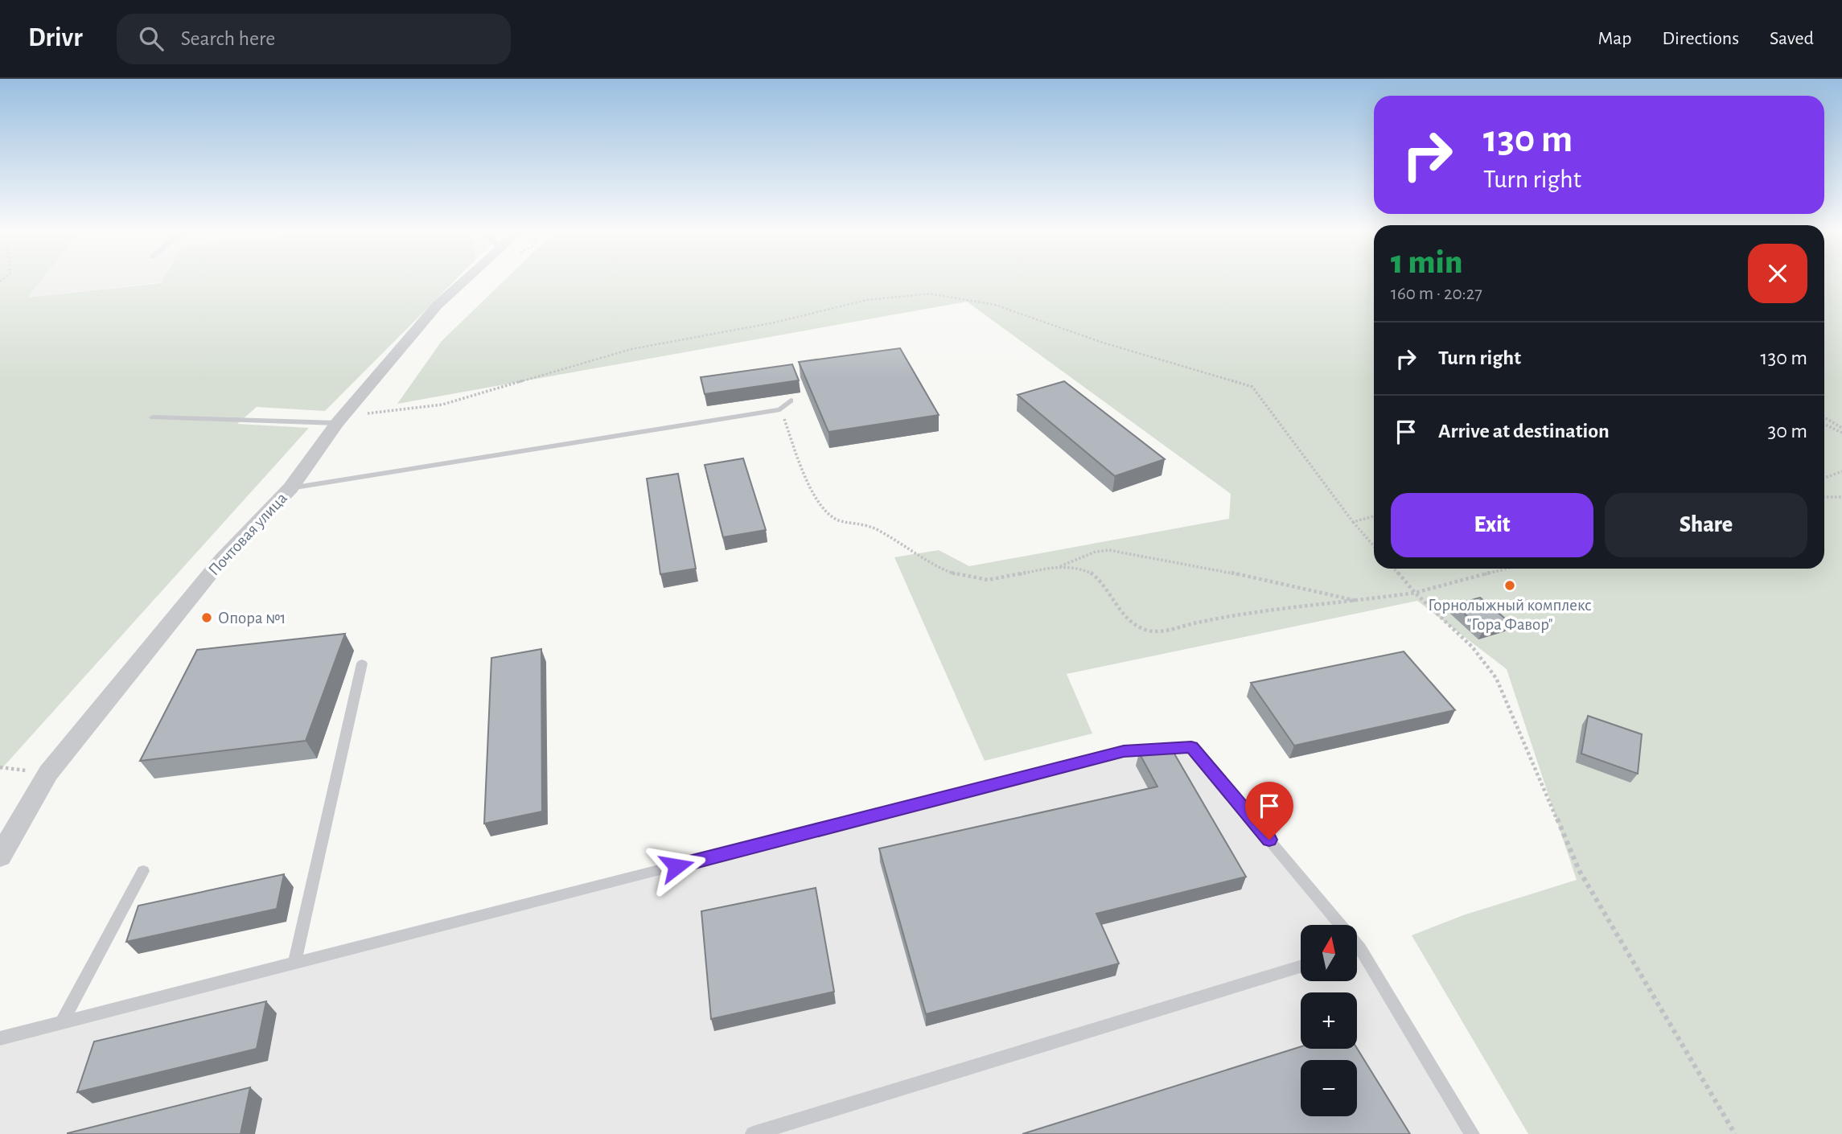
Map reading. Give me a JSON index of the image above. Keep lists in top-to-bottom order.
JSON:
{
  "streets": {
    "street": ["Почтовая улица"]
  },
  "places": ["Горнолыжный комплекс \"Гора Фавор\"", "Опора №1"],
  "north": "top",
  "page": {
    "header": "Drivr",
    "search": "Search here",
    "nav": ["Map", "Directions", "Saved"],
    "turn": ["130 m", "Turn right"],
    "heading": ["1 min", "160 m · 20:27"],
    "list": [
      {
        "name": "Turn right",
        "value": "130 m"
      },
      {
        "name": "Arrive at destination",
        "value": "30 m"
      }
    ],
    "buttons": ["Exit", "Share"],
    "map_buttons": ["+", "−"]
  }
}
